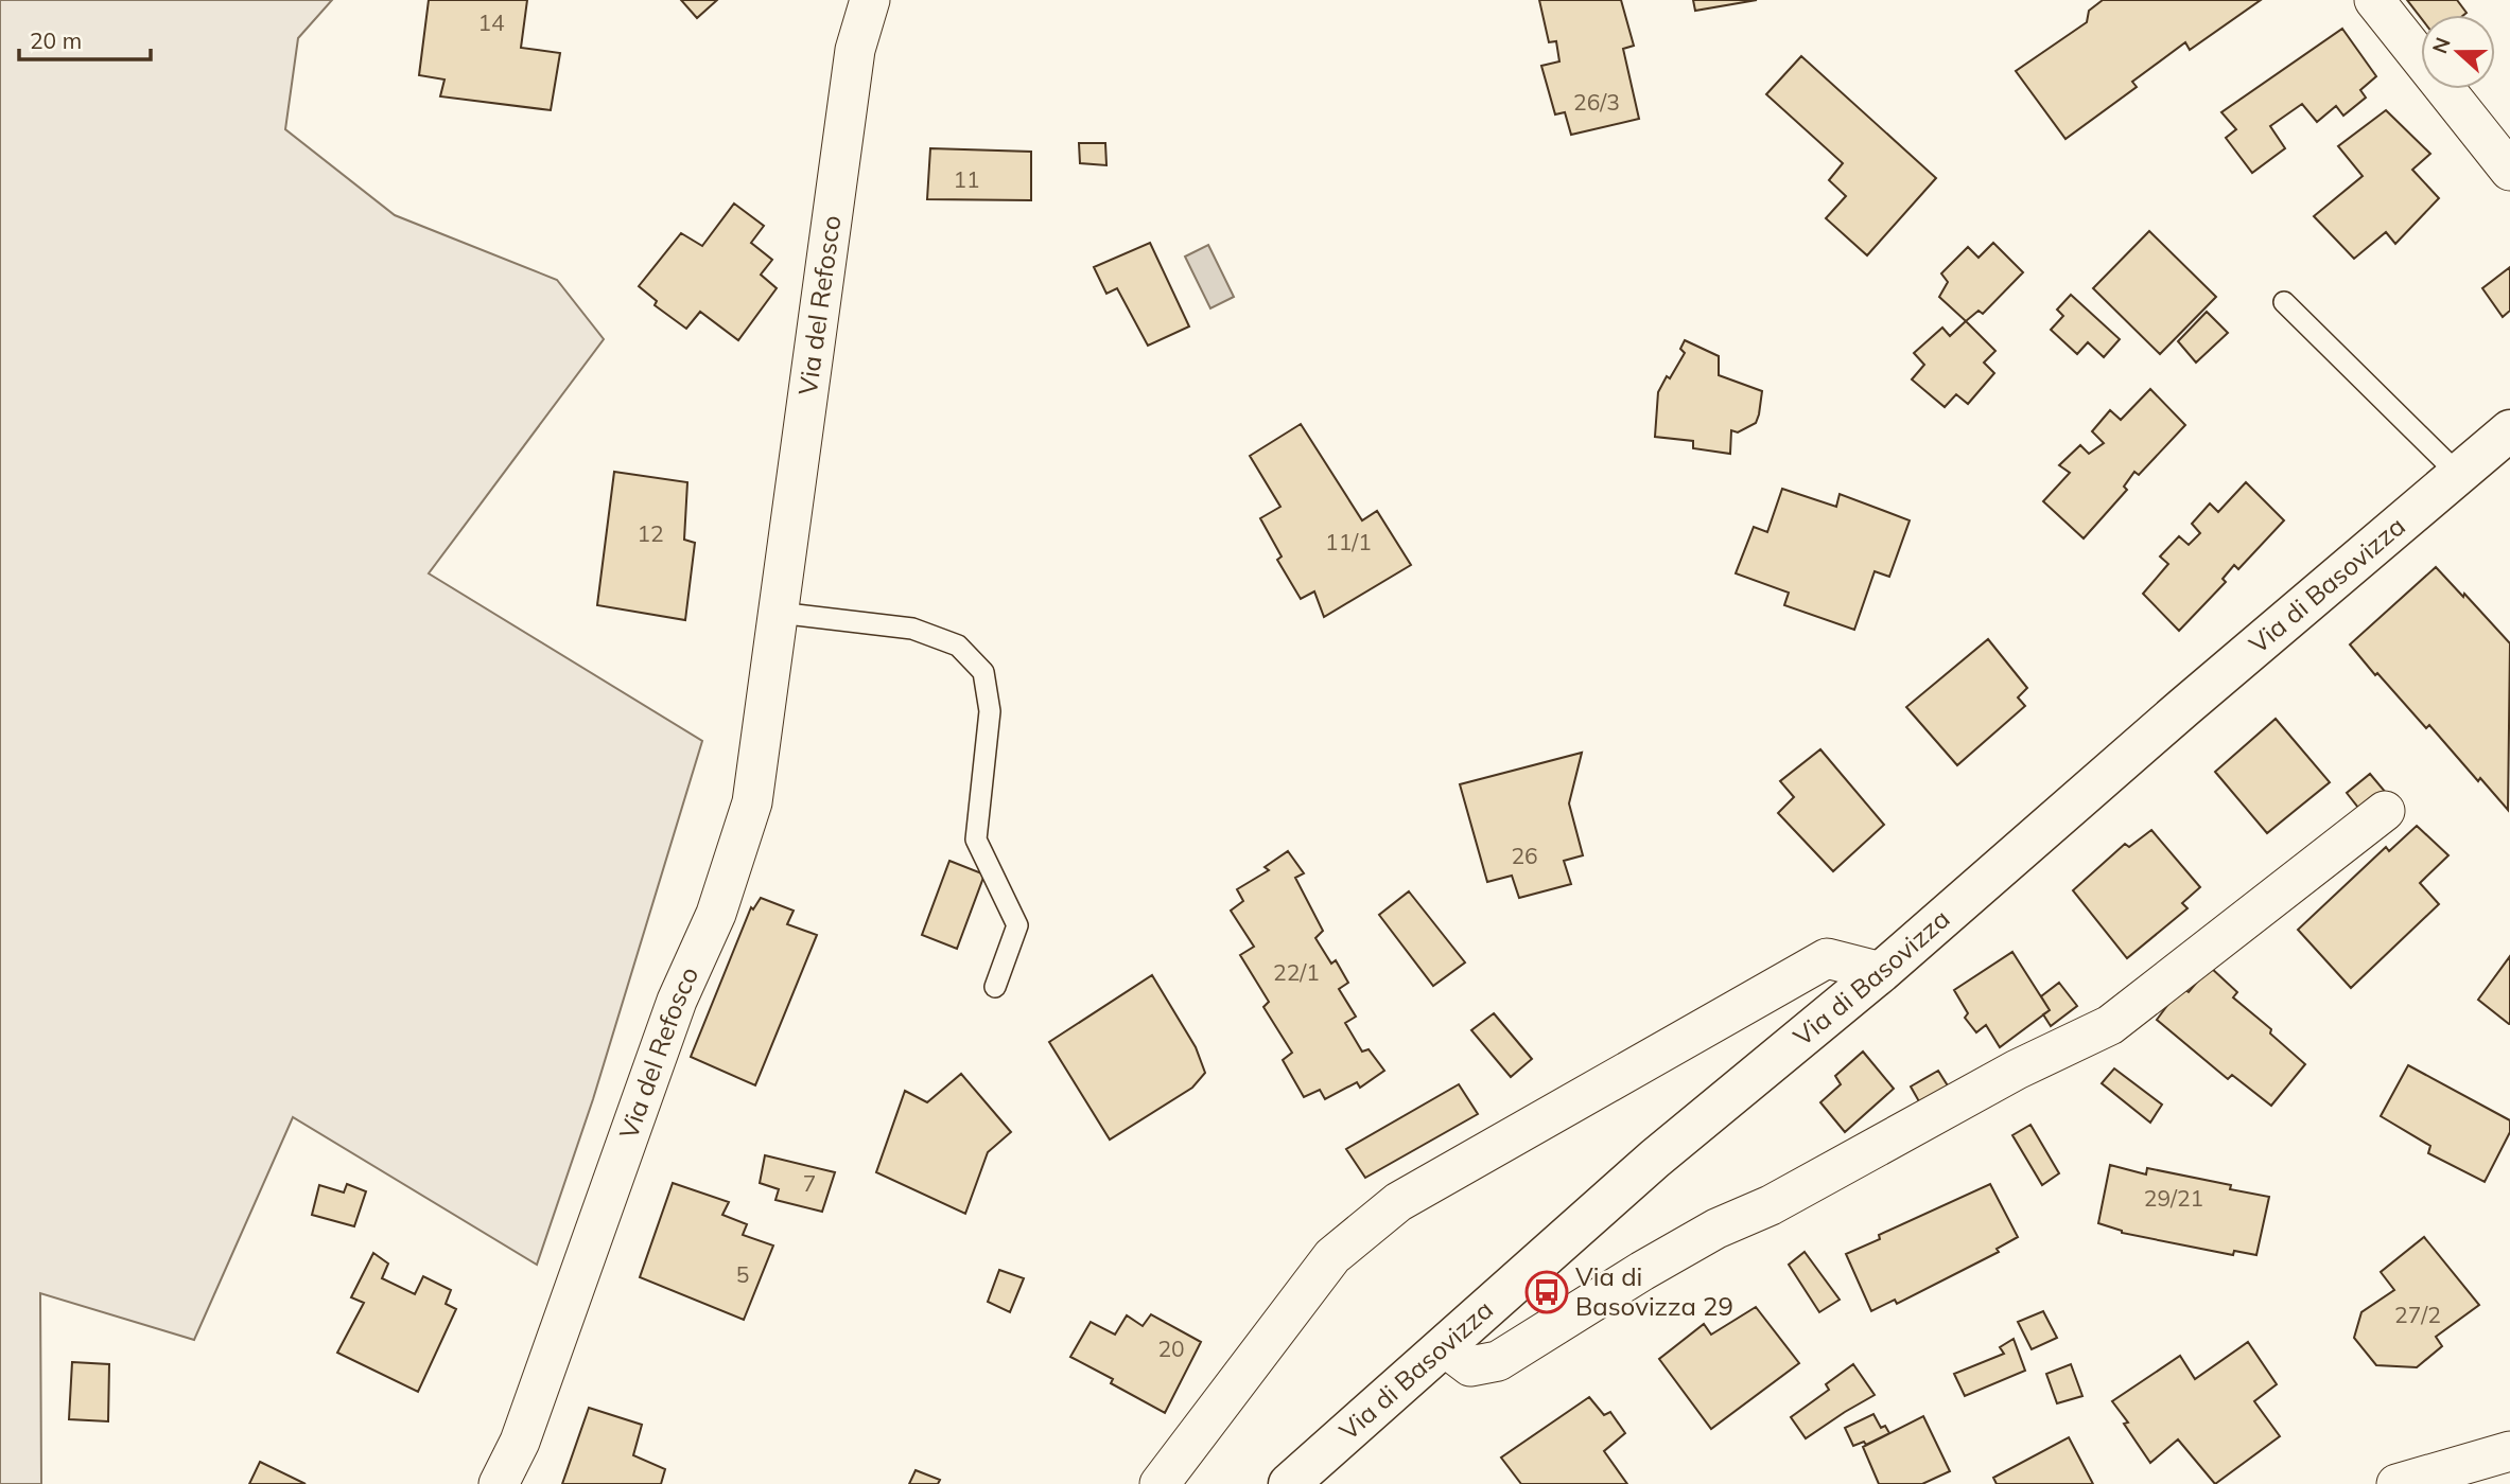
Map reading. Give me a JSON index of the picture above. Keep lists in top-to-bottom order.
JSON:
{
  "streets": {
    "main road": ["Via di Basovizza"],
    "street": ["Via del Refosco"]
  },
  "places": {
    "bus stop": ["Via di Basovizza 29"]
  },
  "house_numbers": [
    "14",
    "26/3",
    "11",
    "12",
    "11/1",
    "26",
    "22/1",
    "7",
    "29/21",
    "5",
    "27/2",
    "20"
  ],
  "scale_bar": "20 m",
  "north": "left"
}
